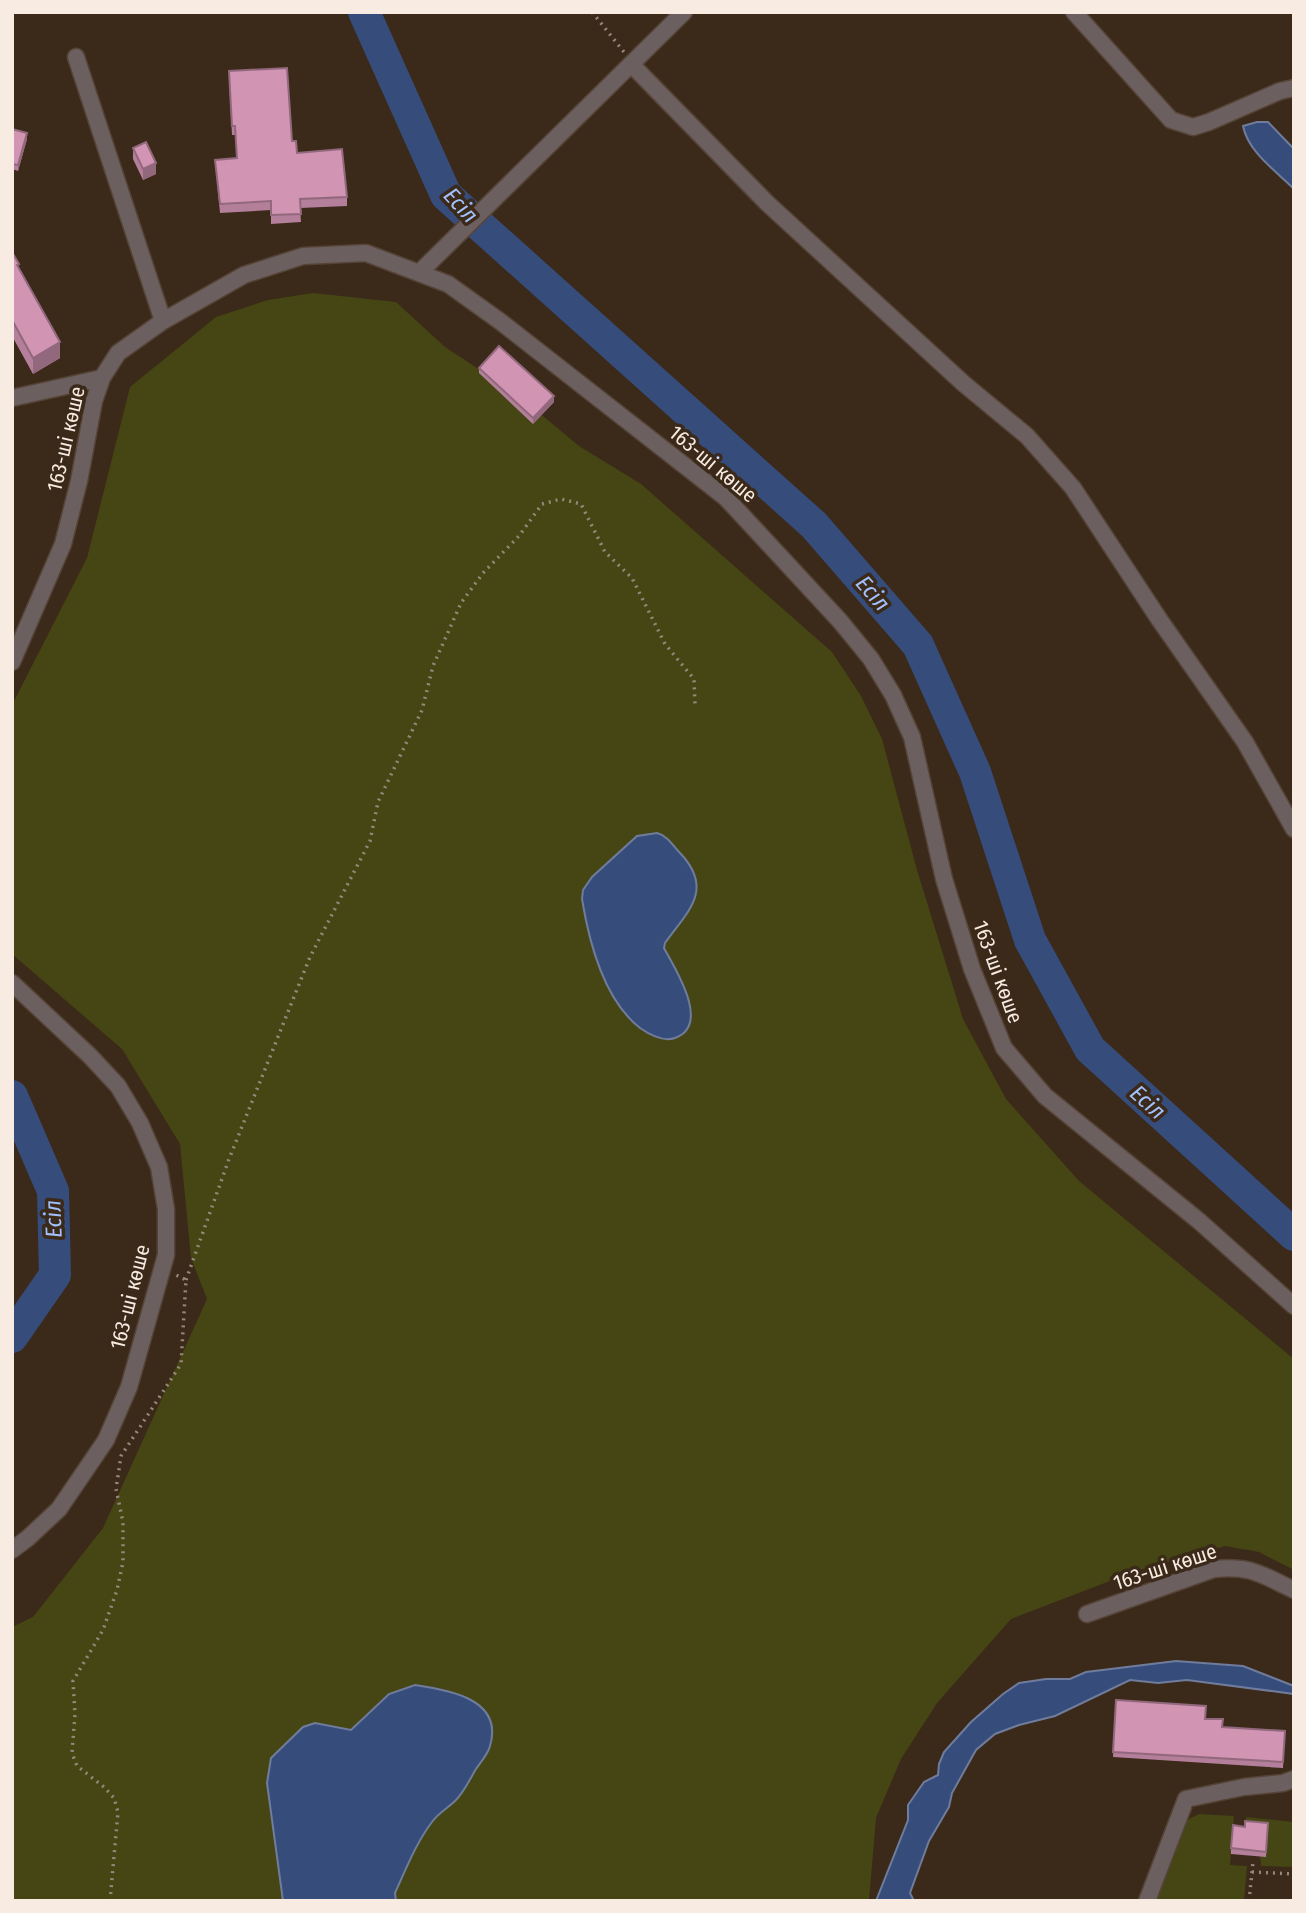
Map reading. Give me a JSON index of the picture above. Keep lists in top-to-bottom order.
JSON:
{
  "streets": {
    "street": ["163-ші көше"]
  },
  "water": ["Есіл"]
}
